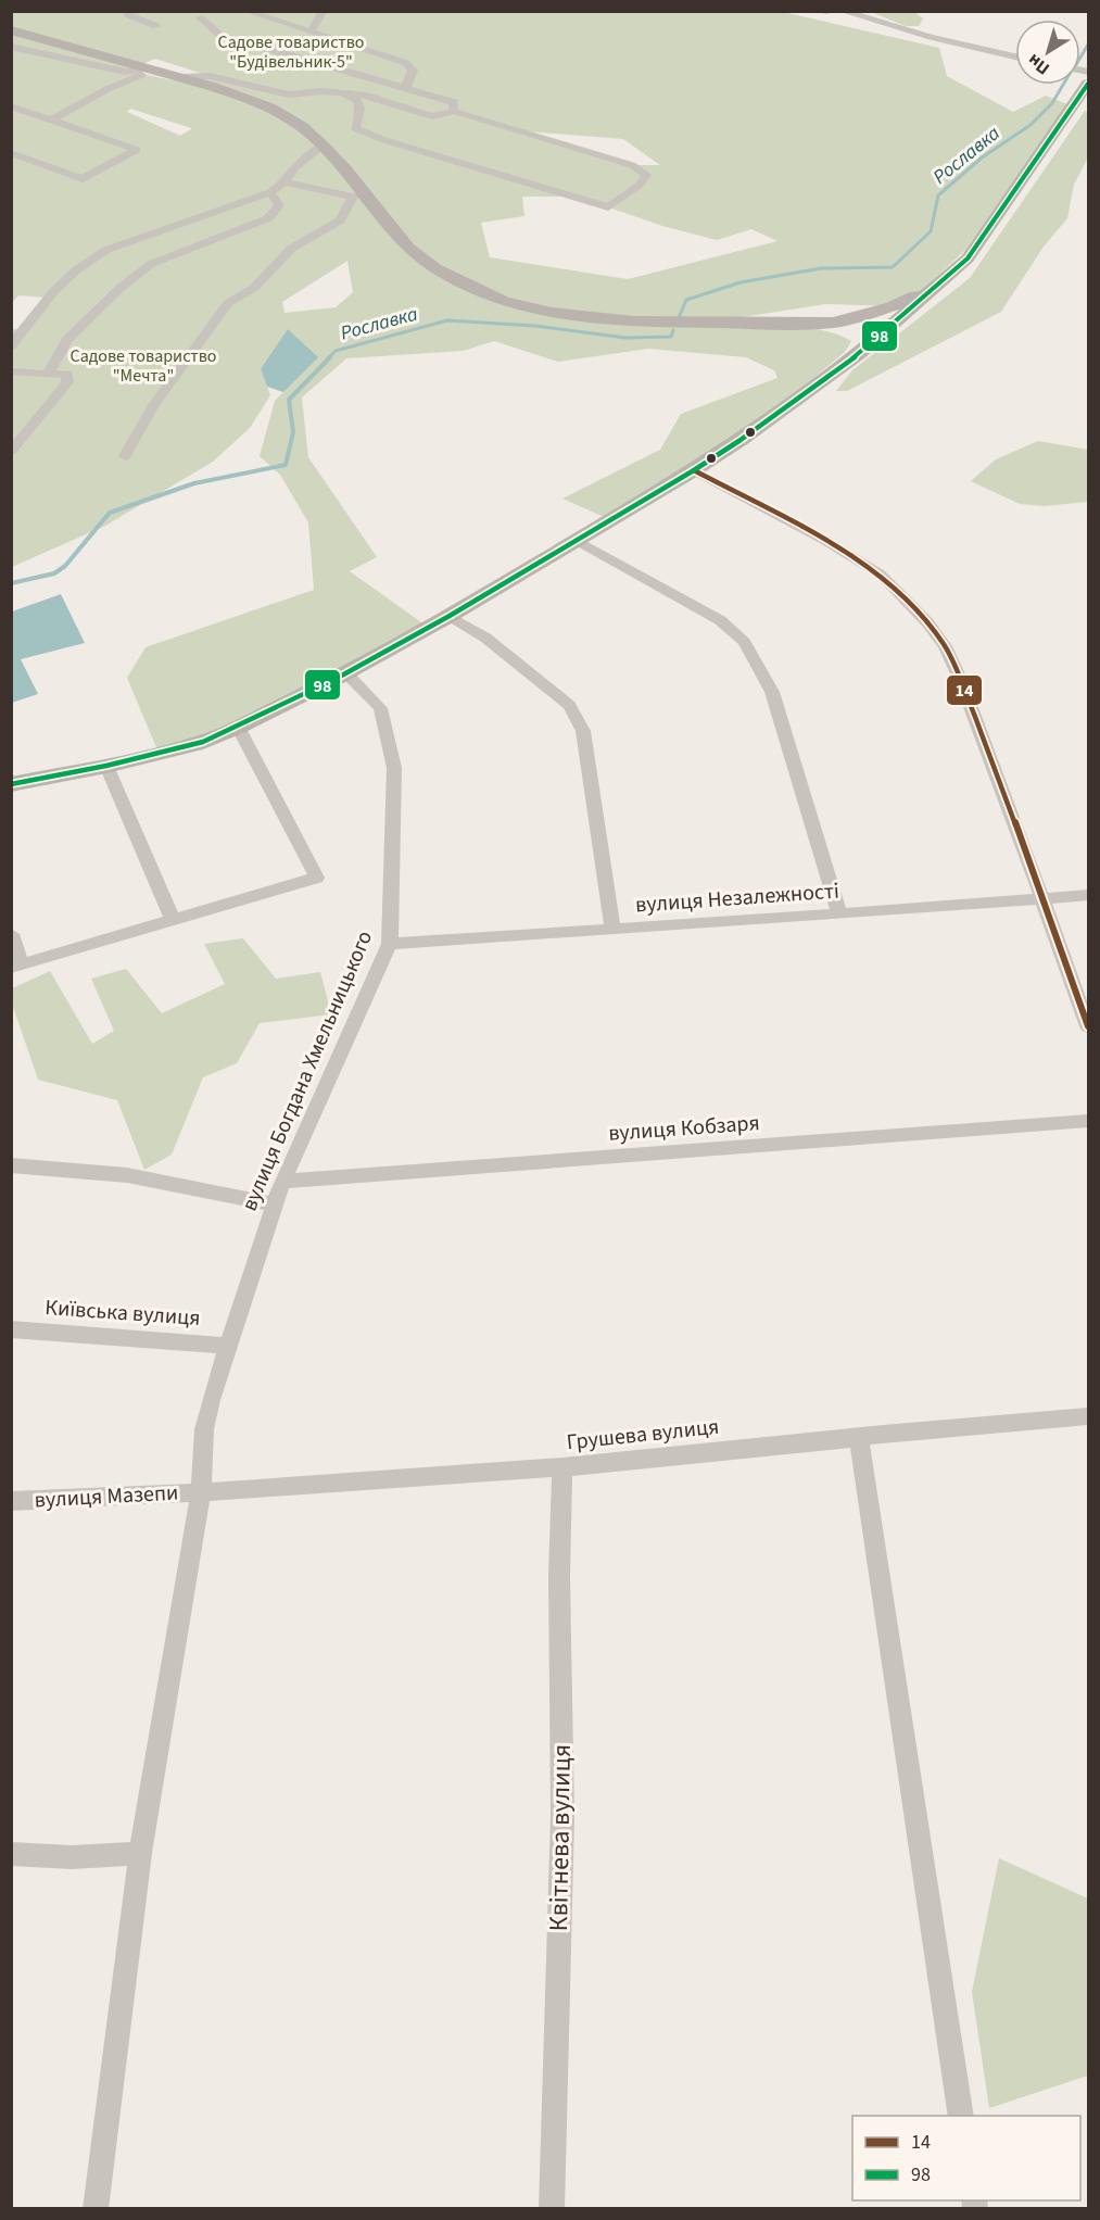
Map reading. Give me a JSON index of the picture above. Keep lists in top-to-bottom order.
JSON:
{
  "streets": {
    "street": [
      "вулиця Незалежності",
      "вулиця Богдана Хмельницького",
      "вулиця Кобзаря",
      "Київська вулиця",
      "Грушева вулиця",
      "вулиця Мазепи",
      "Квітнева вулиця"
    ]
  },
  "crossings": [
    ["вулиця Незалежності", "вулиця Богдана Хмельницького"],
    ["вулиця Богдана Хмельницького", "вулиця Кобзаря"],
    ["вулиця Богдана Хмельницького", "Київська вулиця"],
    ["вулиця Богдана Хмельницького", "Грушева вулиця"],
    ["вулиця Богдана Хмельницького", "вулиця Мазепи"],
    ["Грушева вулиця", "вулиця Мазепи"],
    ["Грушева вулиця", "Квітнева вулиця"]
  ],
  "water": ["Рославка"],
  "parks": ["Садове товариство \"Будівельник-5\"", "Садове товариство \"Мечта\""],
  "lines": ["transit line 98", "transit line 14"],
  "legend": ["14", "98"],
  "north": "bottom left"
}
